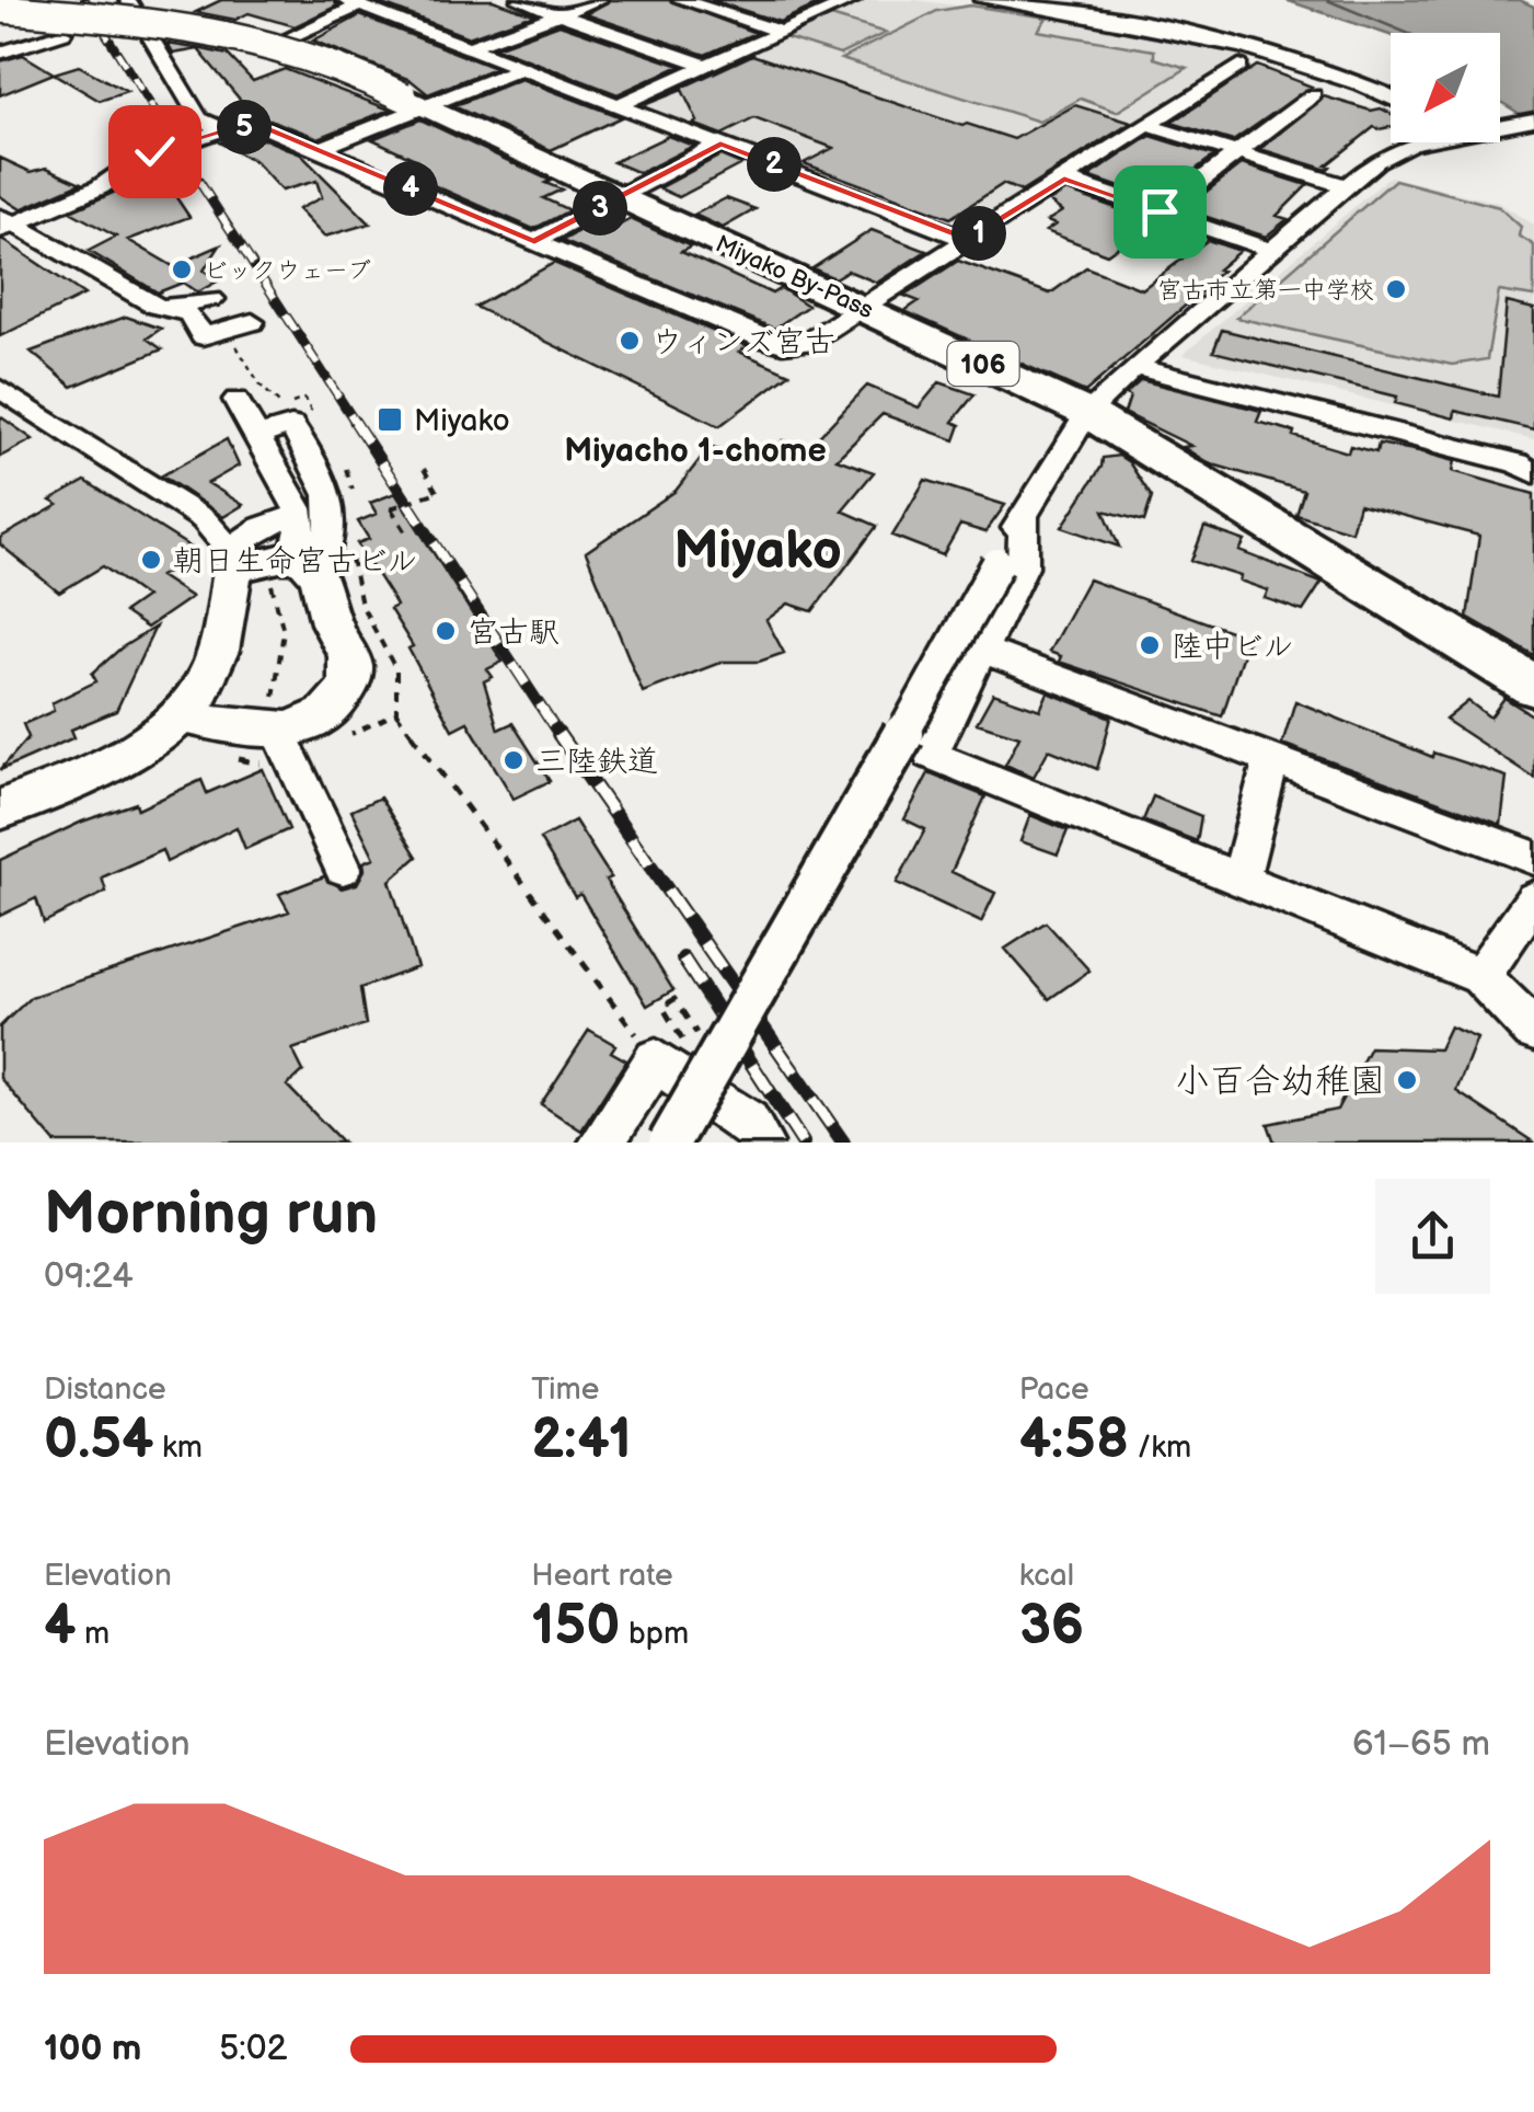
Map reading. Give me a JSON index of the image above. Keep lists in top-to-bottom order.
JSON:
{
  "streets": {
    "highway": ["Miyako By-Pass", "106"]
  },
  "districts": ["Miyacho 1-chome", "Miyako"],
  "places": {
    "other": [
      "ビックウェーブ",
      "宮古市立第一中学校",
      "ウィンズ宮古",
      "朝日生命宮古ビル",
      "宮古駅",
      "陸中ビル",
      "三陸鉄道",
      "小百合幼稚園"
    ],
    "transit": ["Miyako"]
  },
  "north": "bottom left",
  "page": {
    "pins": [
      "5",
      "2",
      "4",
      "3",
      "1"
    ],
    "heading": ["Morning run", "09:24"],
    "stats": [
      ["Distance", "0.54 km"],
      ["Time", "2:41"],
      ["Pace", "4:58 /km"],
      ["Elevation", "4 m"],
      ["Heart rate", "150 bpm"],
      ["kcal", "36"]
    ],
    "chart": ["Elevation", "61–65 m"],
    "list": [
      {
        "name": "100 m",
        "note": "5:02"
      }
    ]
  }
}
